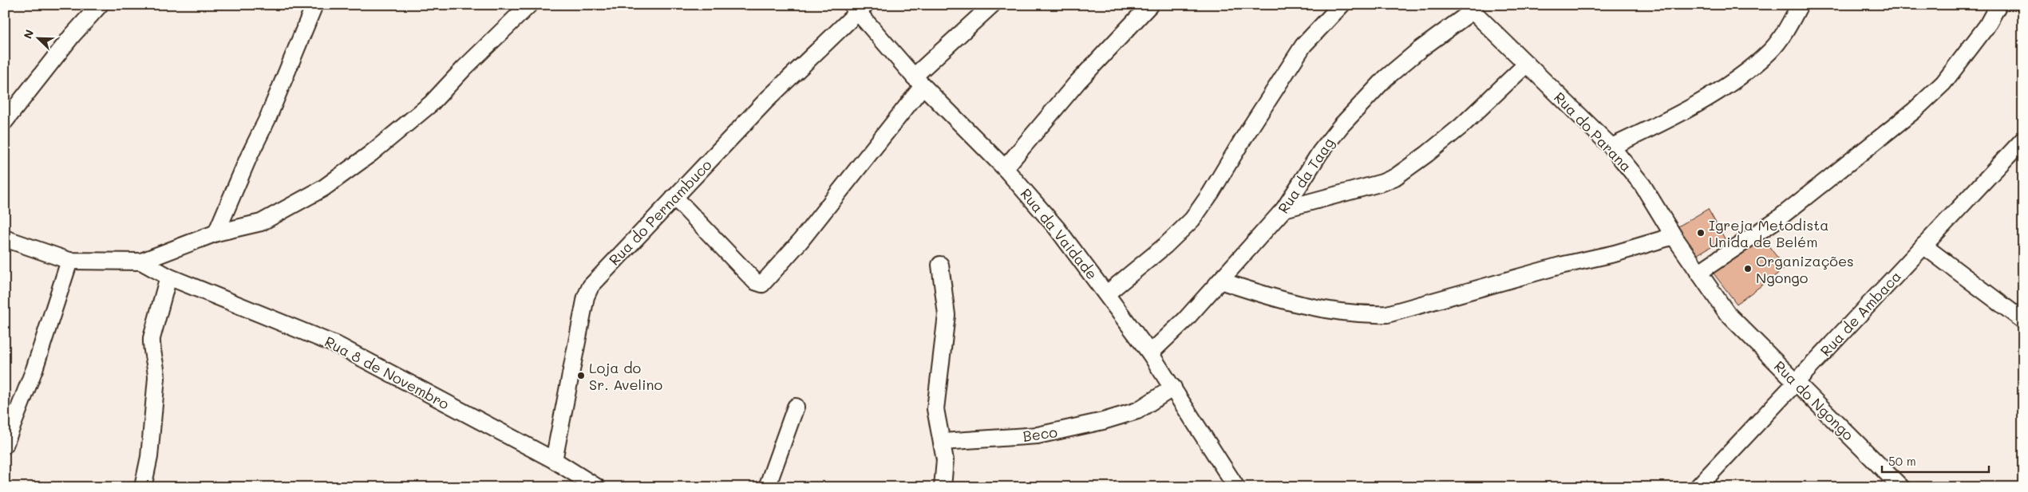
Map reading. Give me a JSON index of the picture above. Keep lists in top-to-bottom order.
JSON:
{
  "streets": {
    "street": [
      "Rua do Parana",
      "Rua da Taag",
      "Rua do Pernambuco",
      "Rua da Vaidade",
      "Rua de Ambaca",
      "Rua 8 de Novembro",
      "Rua do Ngongo",
      "Beco"
    ]
  },
  "crossings": [
    ["Rua do Parana", "Rua da Taag"],
    ["Rua do Parana", "Rua do Ngongo"],
    ["Rua da Taag", "Rua da Vaidade"],
    ["Rua do Pernambuco", "Rua da Vaidade"],
    ["Rua do Pernambuco", "Rua 8 de Novembro"],
    ["Rua da Vaidade", "Beco"],
    ["Rua de Ambaca", "Rua do Ngongo"]
  ],
  "places": ["Igreja Metodista Unida de Belém", "Organizações Ngongo", "Loja do Sr. Avelino"],
  "scale_bar": "50 m",
  "north": "top left"
}
